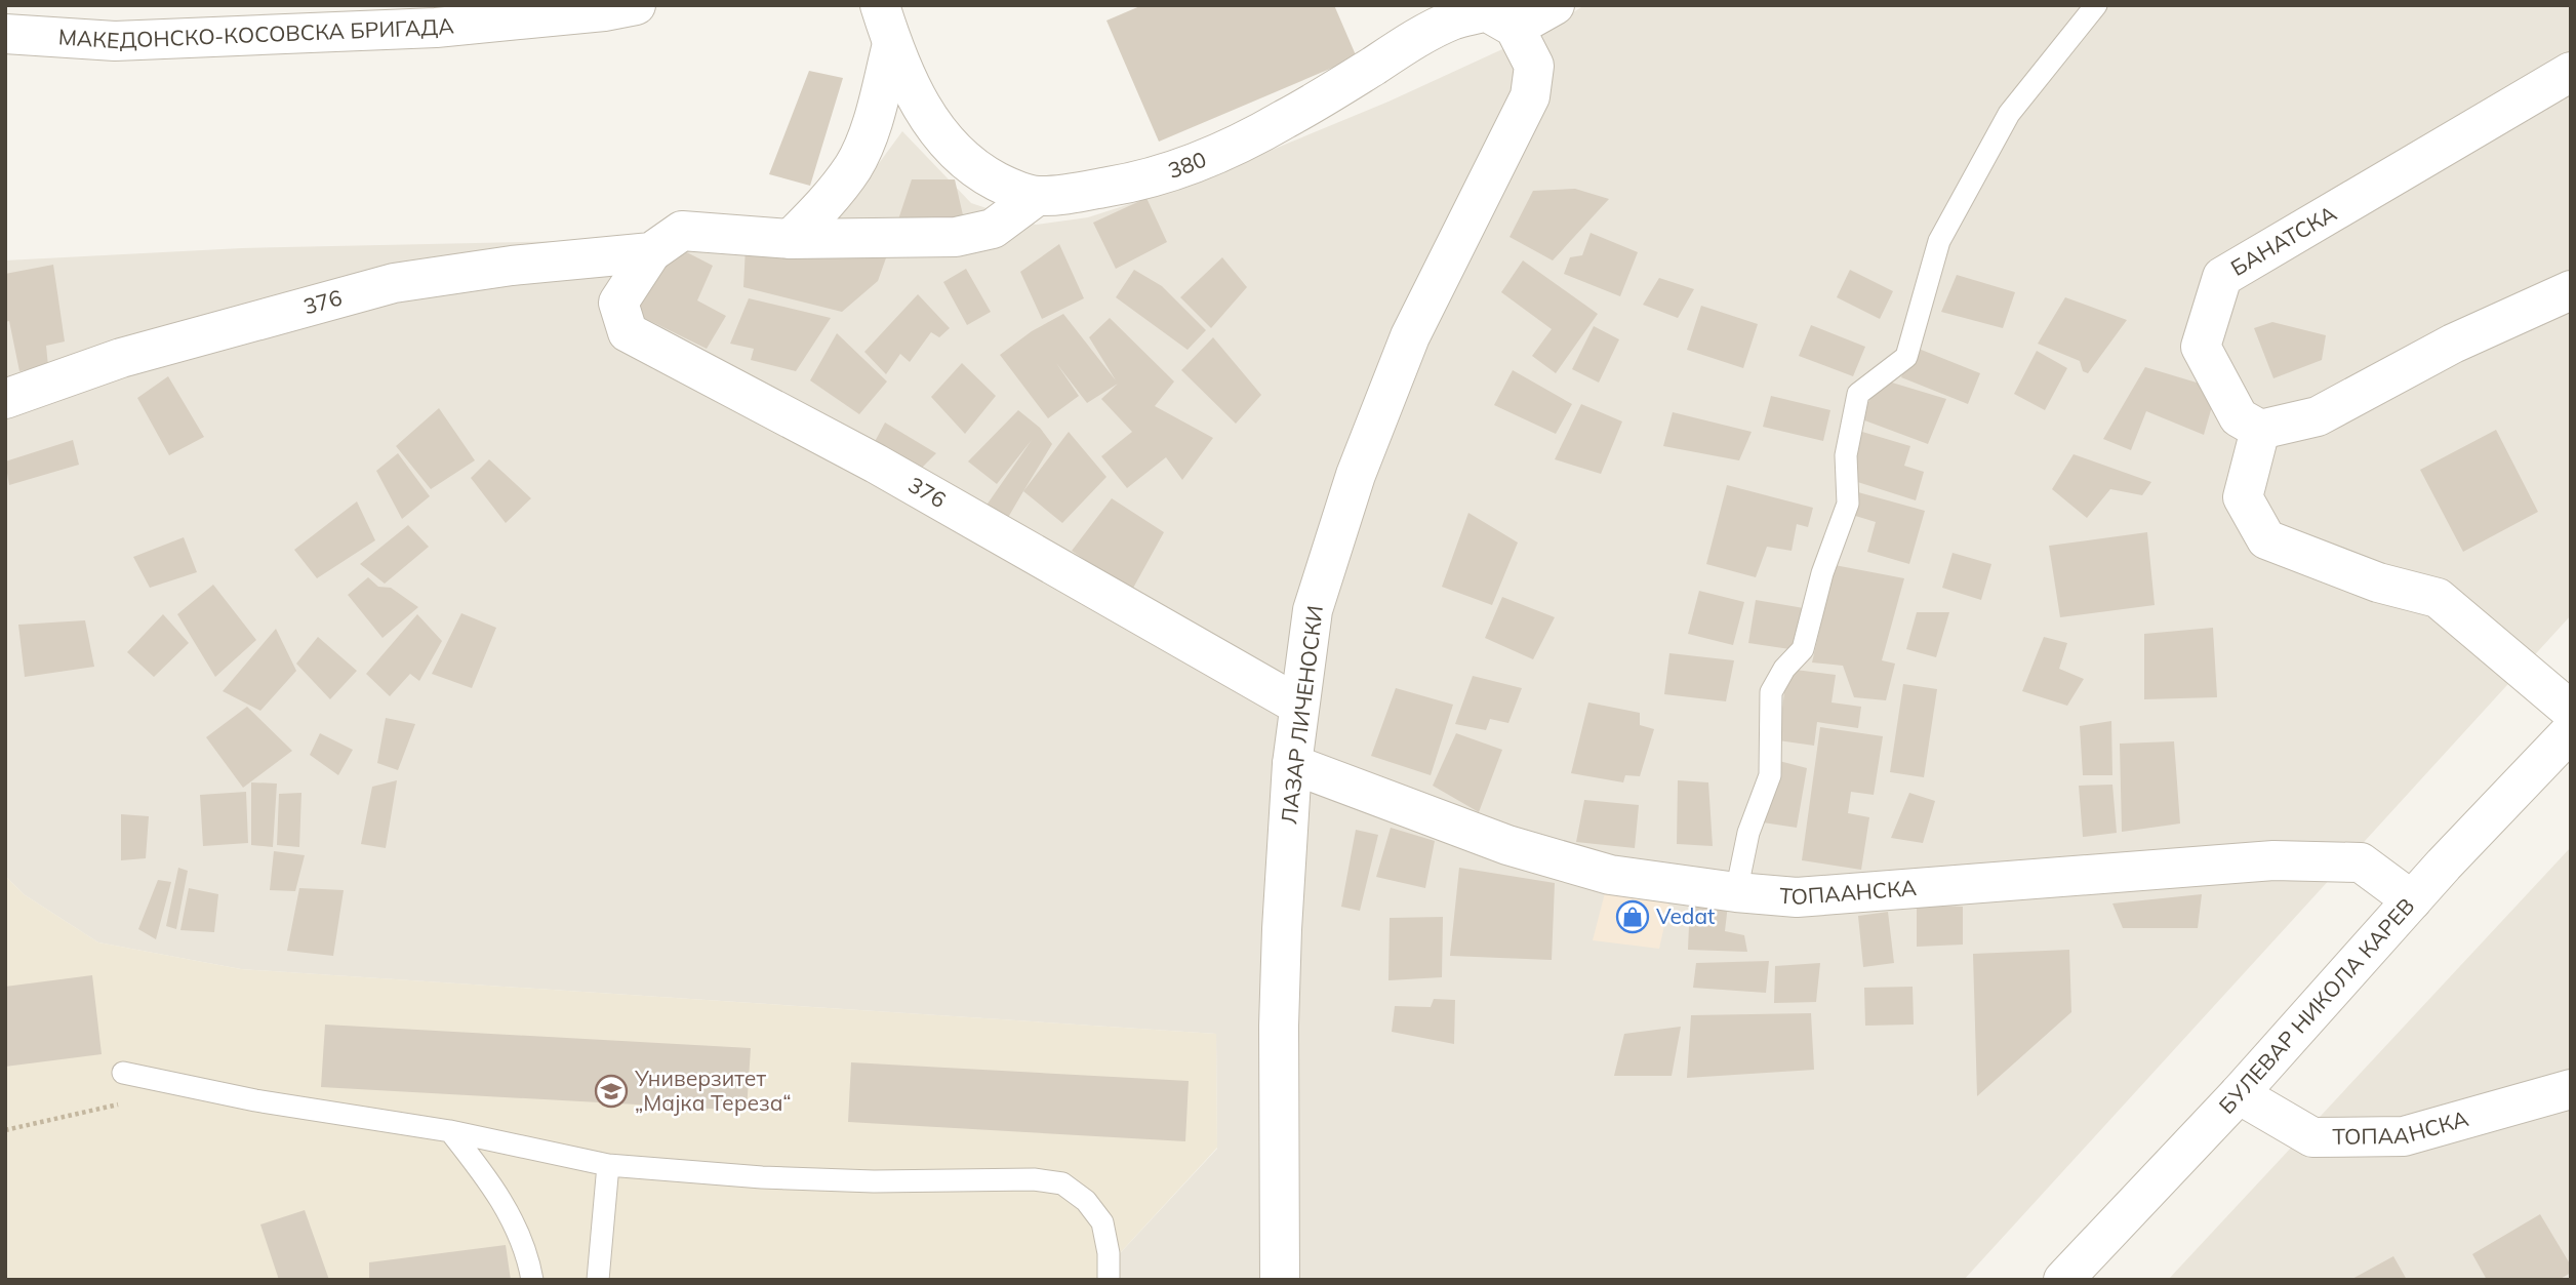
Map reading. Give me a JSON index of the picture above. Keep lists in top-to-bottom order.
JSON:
{
  "streets": {
    "street": [
      "МАКЕДОНСКО-КОСОВСКА БРИГАДА",
      "380",
      "БАНАТСКА",
      "376",
      "ЛАЗАР ЛИЧЕНОСКИ",
      "ТОПААНСКА",
      "БУЛЕВАР НИКОЛА КАРЕВ"
    ]
  },
  "crossings": [
    ["380", "376"],
    ["380", "ЛАЗАР ЛИЧЕНОСКИ"],
    ["376", "ЛАЗАР ЛИЧЕНОСКИ"],
    ["ЛАЗАР ЛИЧЕНОСКИ", "ТОПААНСКА"],
    ["ТОПААНСКА", "БУЛЕВАР НИКОЛА КАРЕВ"]
  ],
  "places": {
    "shop": ["Vedat"],
    "school or university": ["Универзитет „Мајка Тереза“"]
  }
}
